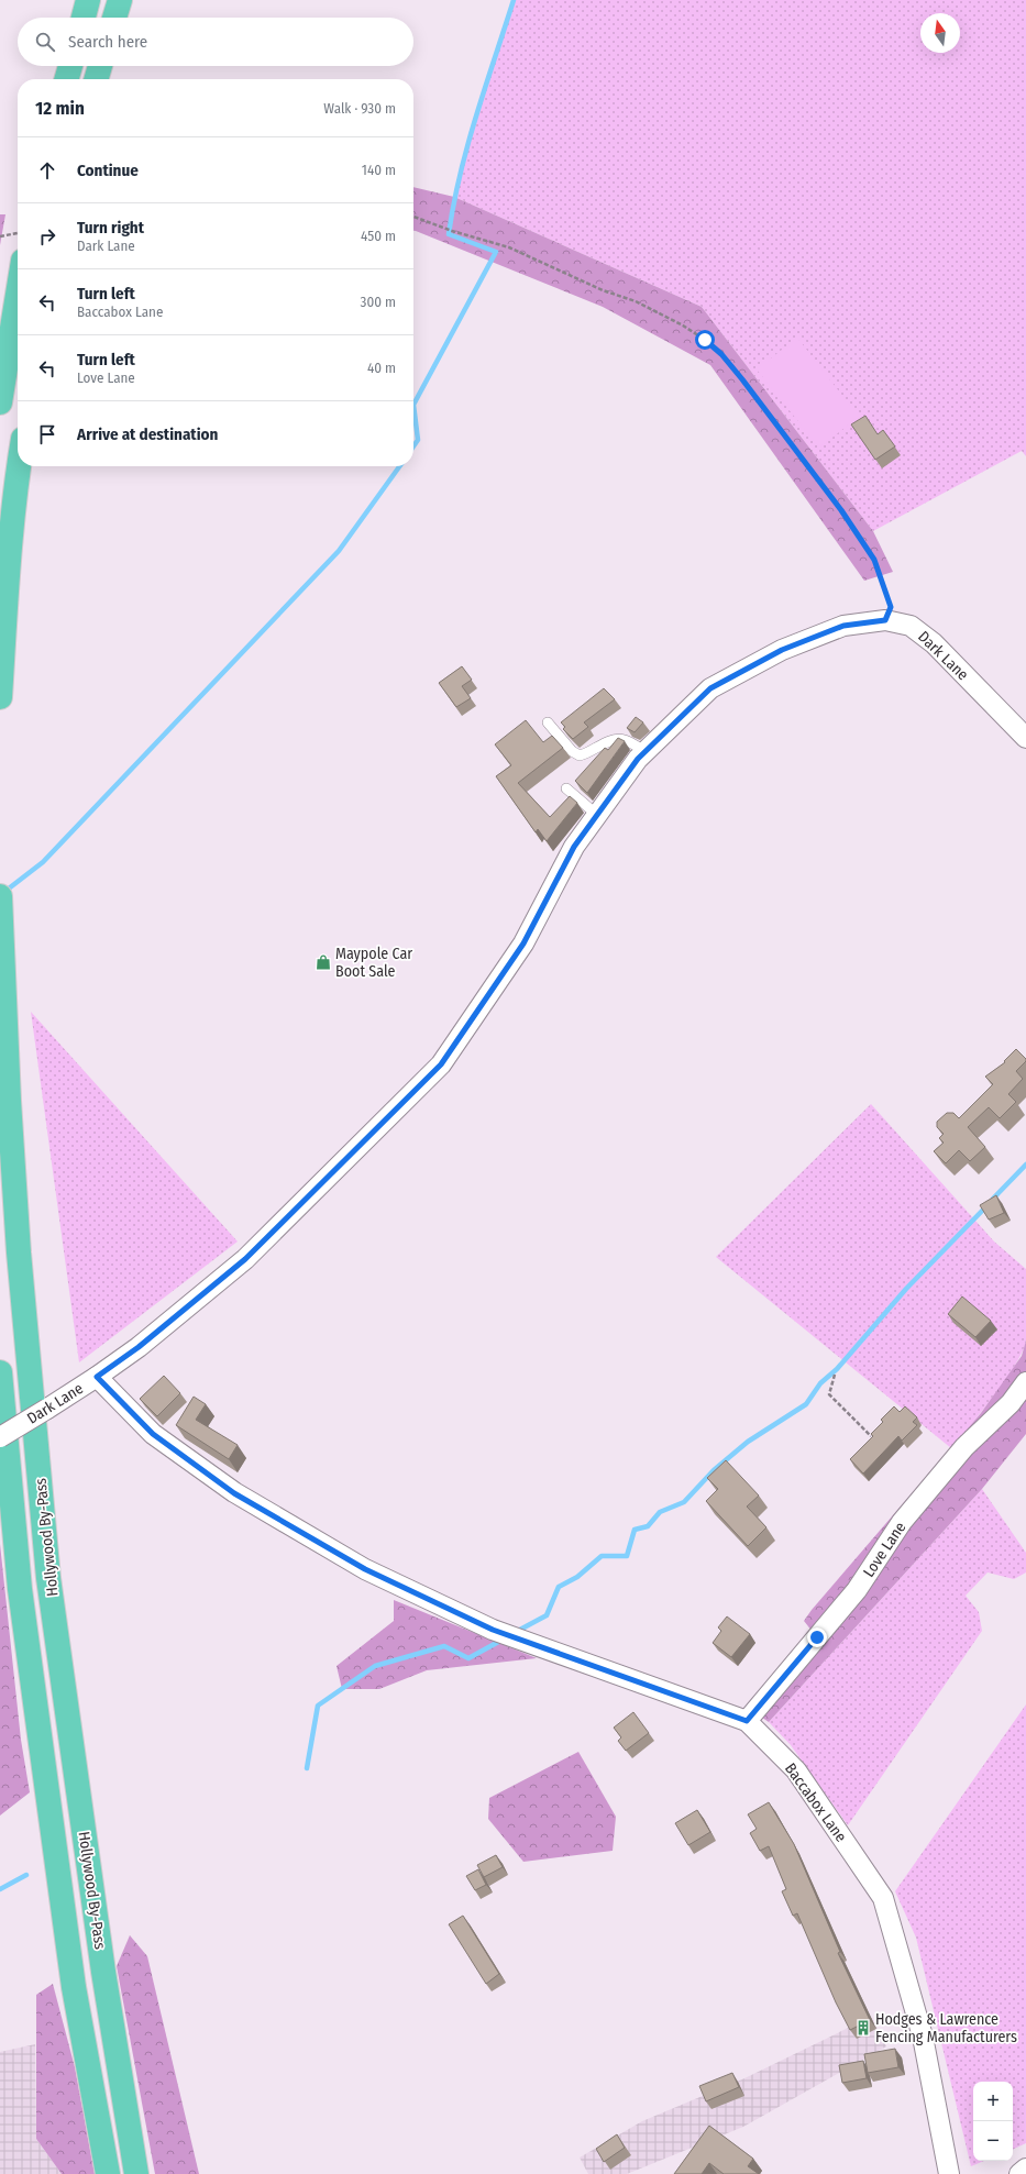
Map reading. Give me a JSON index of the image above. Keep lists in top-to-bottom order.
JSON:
{
  "streets": {
    "highway": ["Hollywood By-Pass"],
    "street": ["Dark Lane", "Love Lane", "Baccabox Lane"]
  },
  "crossings": [
    ["Dark Lane", "Baccabox Lane"],
    ["Love Lane", "Baccabox Lane"]
  ],
  "places": {
    "shop": ["Maypole Car Boot Sale"],
    "building": ["Hodges & Lawrence Fencing Manufacturers"]
  },
  "north": "top",
  "page": {
    "search": "Search here",
    "heading": ["12 min", "Walk · 930 m"],
    "list": [
      ["Continue", "140 m"],
      ["Turn right", "Dark Lane", "450 m"],
      ["Turn left", "Baccabox Lane", "300 m"],
      ["Turn left", "Love Lane", "40 m"],
      "Arrive at destination"
    ],
    "map_buttons": ["+", "−"]
  }
}
